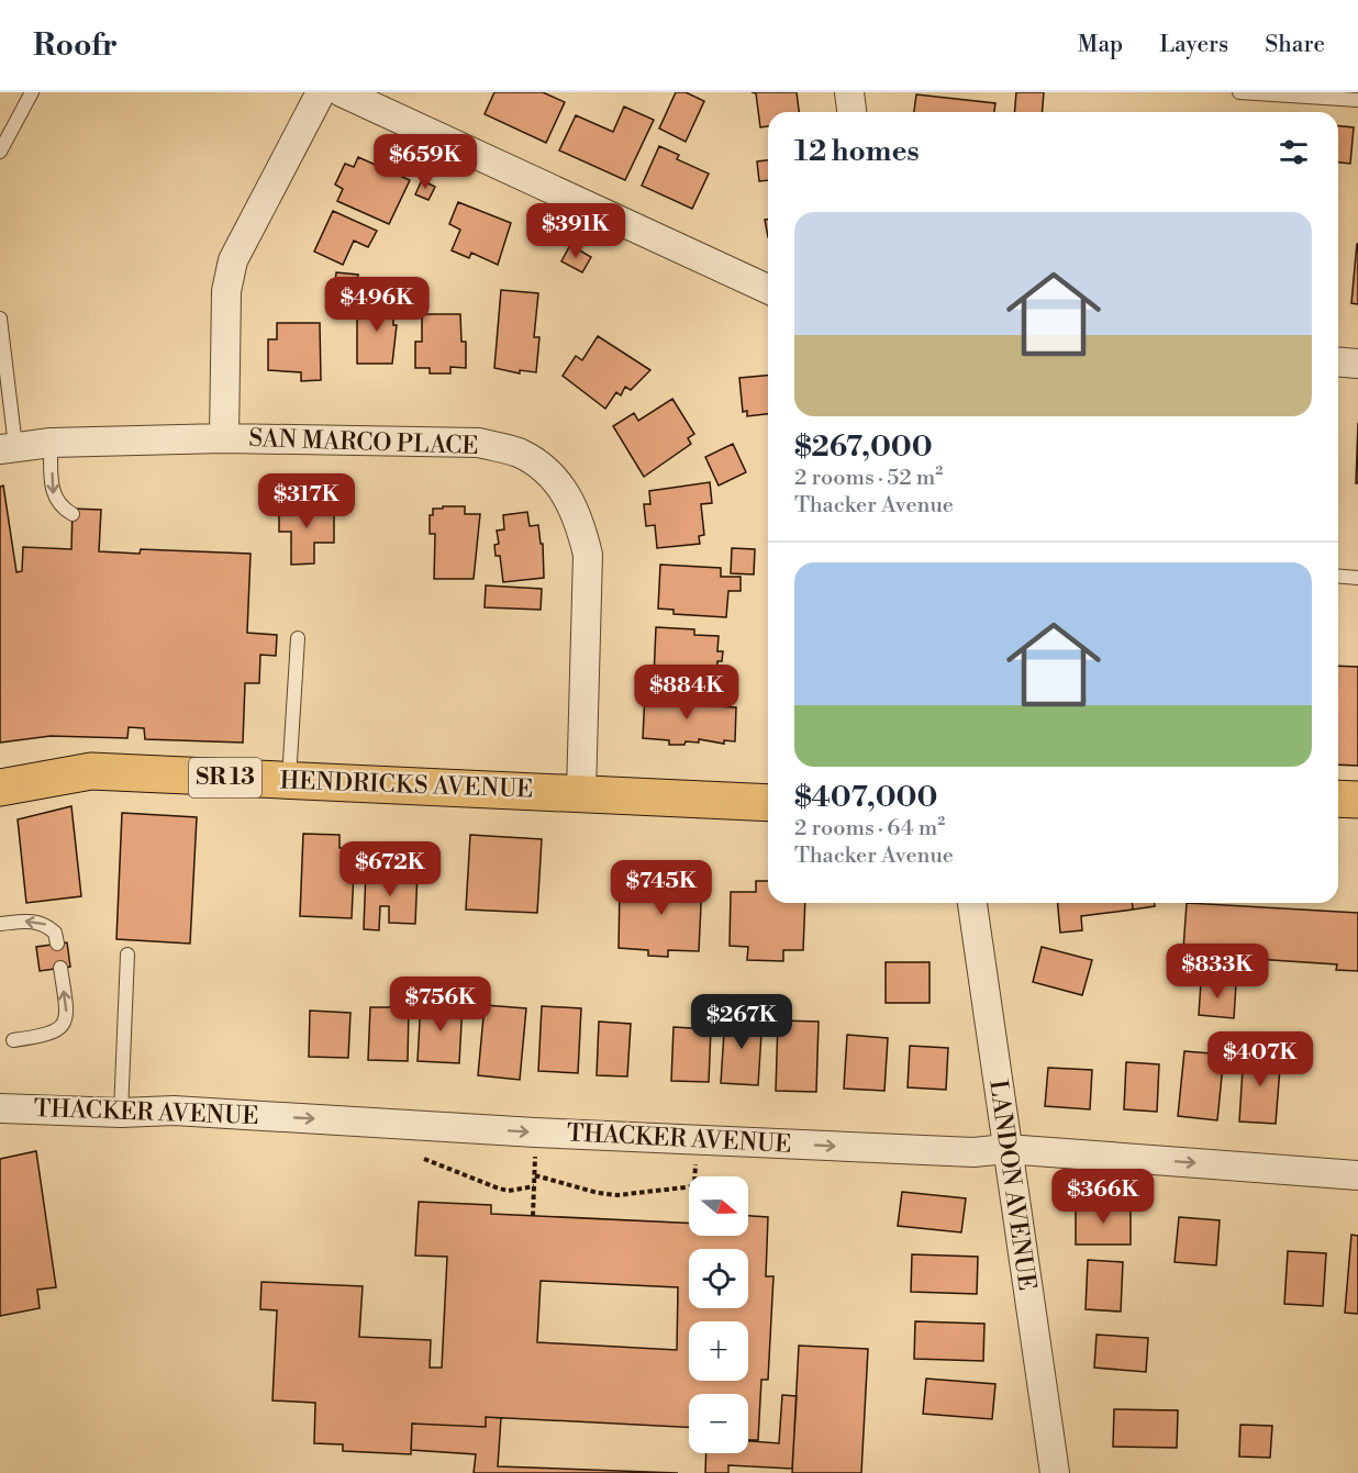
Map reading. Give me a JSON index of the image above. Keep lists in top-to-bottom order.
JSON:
{
  "streets": {
    "main road": ["SR 13", "HENDRICKS AVENUE"],
    "street": ["SAN MARCO PLACE", "THACKER AVENUE", "LANDON AVENUE"]
  },
  "crossings": [
    ["SAN MARCO PLACE", "HENDRICKS AVENUE"],
    ["THACKER AVENUE", "LANDON AVENUE"]
  ],
  "one_way": ["THACKER AVENUE"],
  "north": "right",
  "page": {
    "header": "Roofr",
    "nav": ["Map", "Layers", "Share"],
    "heading": "12 homes",
    "price": [
      "$659K",
      "$391K",
      "$496K",
      "$317K",
      "$884K",
      "$672K",
      "$745K",
      "$833K",
      "$756K",
      "$267K",
      "$407K",
      "$366K"
    ],
    "list": [
      {
        "name": "$267,000",
        "note": "2 rooms · 52 m² · Thacker Avenue"
      },
      {
        "name": "$407,000",
        "note": "2 rooms · 64 m² · Thacker Avenue"
      }
    ],
    "map_buttons": ["+", "−"]
  }
}
